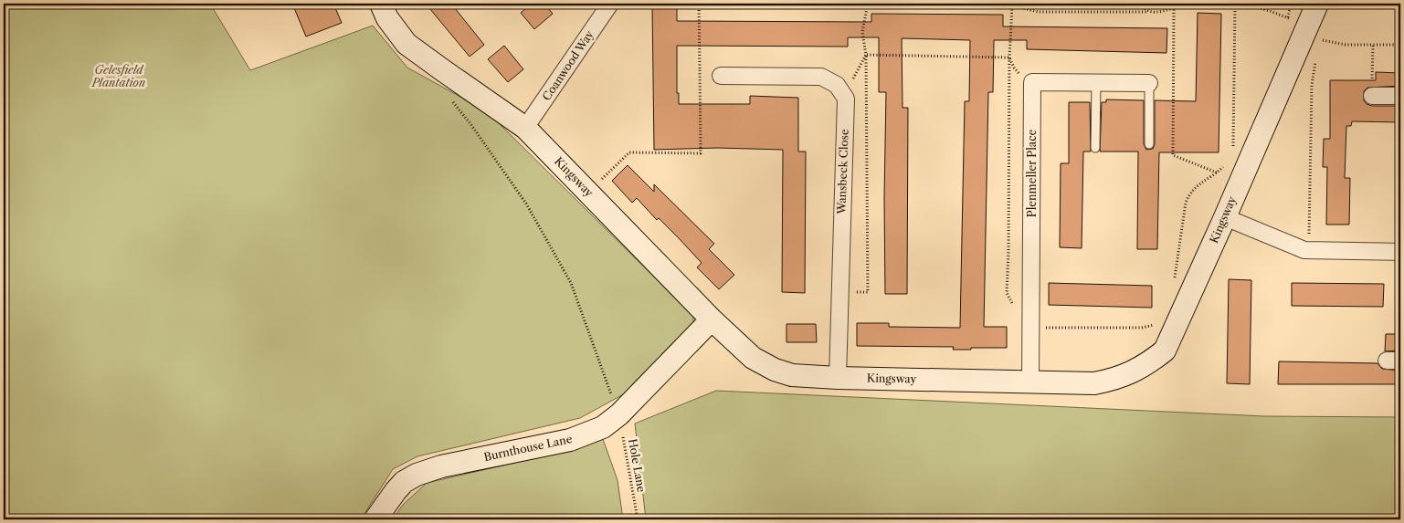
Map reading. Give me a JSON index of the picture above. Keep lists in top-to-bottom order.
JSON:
{
  "streets": {
    "street": [
      "Coanwood Way",
      "Wansbeck Close",
      "Plenmeller Place",
      "Kingsway",
      "Burnthouse Lane"
    ],
    "path": ["Hole Lane"]
  },
  "crossings": [
    ["Coanwood Way", "Kingsway"],
    ["Wansbeck Close", "Kingsway"],
    ["Plenmeller Place", "Kingsway"],
    ["Kingsway", "Burnthouse Lane"],
    ["Burnthouse Lane", "Hole Lane"]
  ],
  "parks": ["Gelesfield Plantation"]
}
